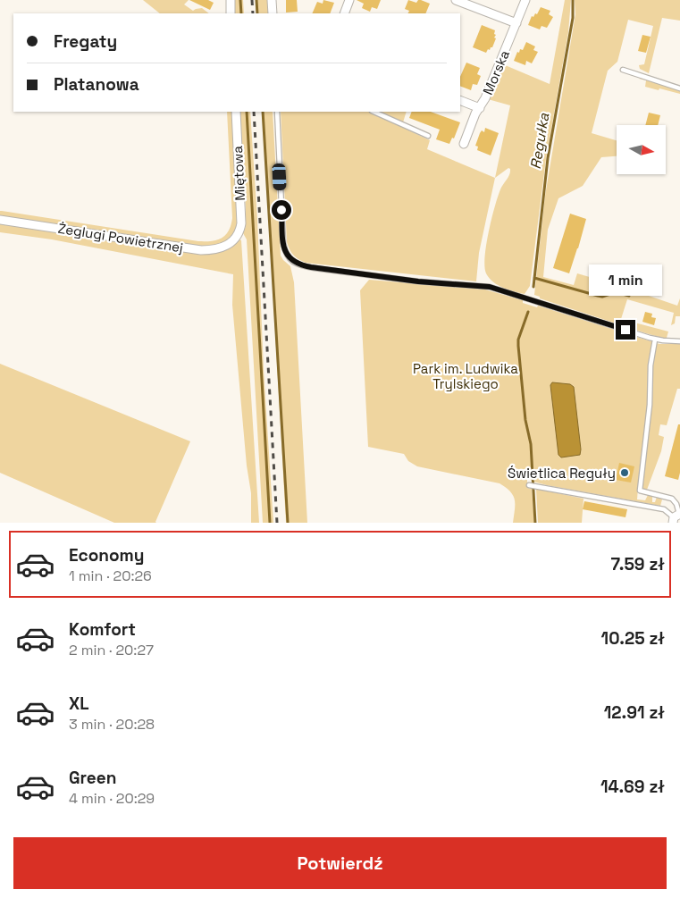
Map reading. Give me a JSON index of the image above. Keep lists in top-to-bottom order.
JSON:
{
  "streets": {
    "street": ["Morska", "Miętowa", "Żeglugi Powietrznej"]
  },
  "crossings": [
    ["Miętowa", "Żeglugi Powietrznej"]
  ],
  "water": ["Regułka"],
  "parks": ["Park im. Ludwika Trylskiego"],
  "places": ["Świetlica Reguły"],
  "north": "right",
  "page": {
    "banner": ["Fregaty", "Platanowa"],
    "bubble": "1 min",
    "list": [
      {
        "name": "Economy",
        "note": "1 min · 20:26",
        "value": "7.59 zł"
      },
      {
        "name": "Komfort",
        "note": "2 min · 20:27",
        "value": "10.25 zł"
      },
      {
        "name": "XL",
        "note": "3 min · 20:28",
        "value": "12.91 zł"
      },
      {
        "name": "Green",
        "note": "4 min · 20:29",
        "value": "14.69 zł"
      }
    ],
    "buttons": "Potwierdź"
  }
}
